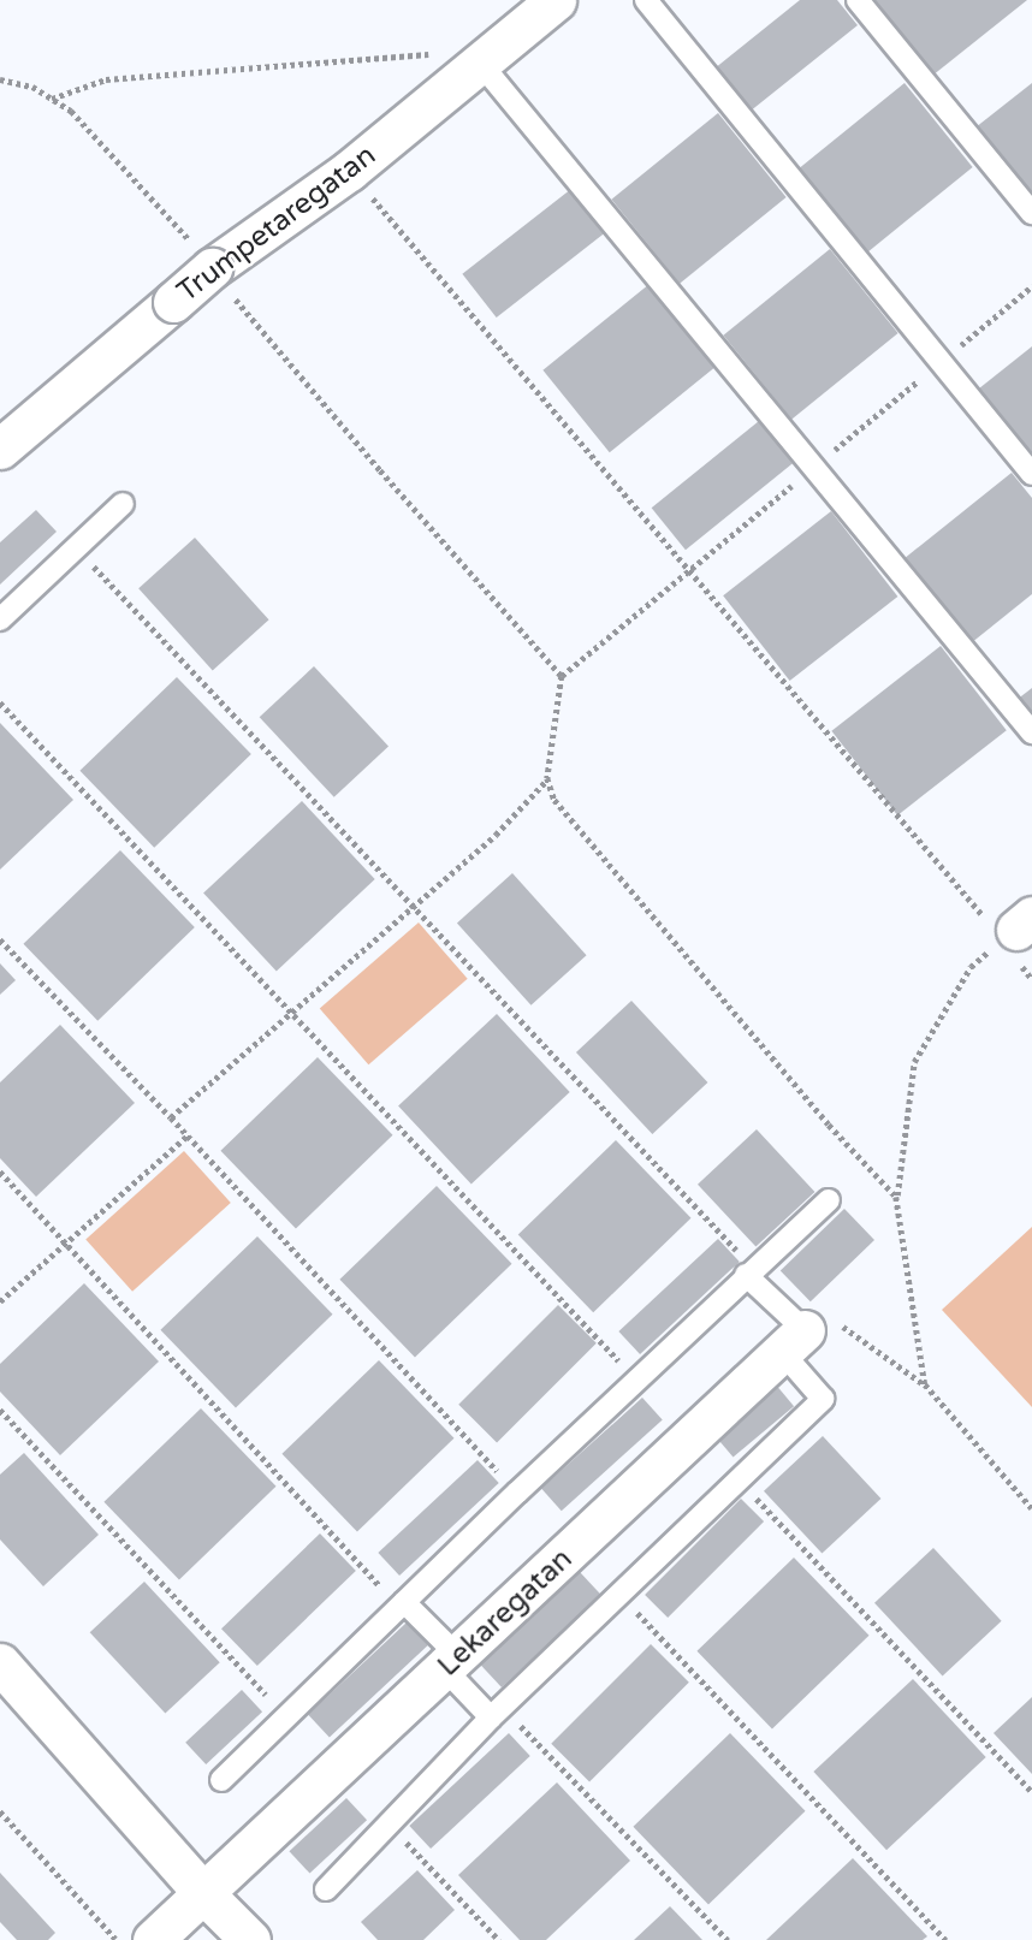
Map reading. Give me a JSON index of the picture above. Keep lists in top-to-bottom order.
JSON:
{
  "streets": {
    "street": ["Trumpetaregatan", "Lekaregatan"]
  }
}
